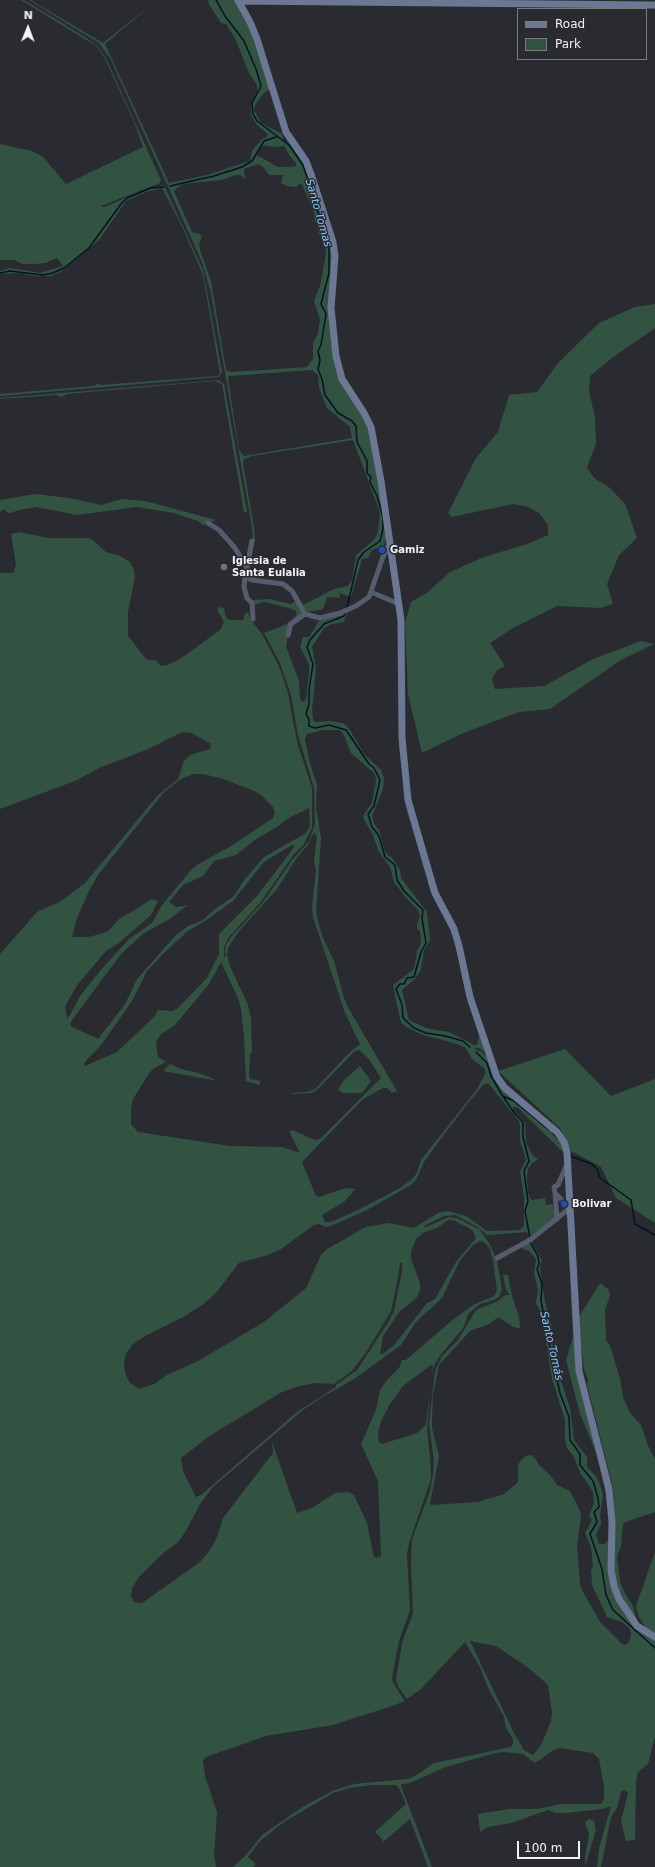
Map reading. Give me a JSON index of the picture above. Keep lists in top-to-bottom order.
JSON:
{
  "water": ["Santo Tomas", "Santo Tomás"],
  "places": ["Gamiz", "Iglesia de Santa Eulalia", "Bolivar"],
  "legend": ["Road", "Park"],
  "scale_bar": "100 m",
  "north": "top"
}
